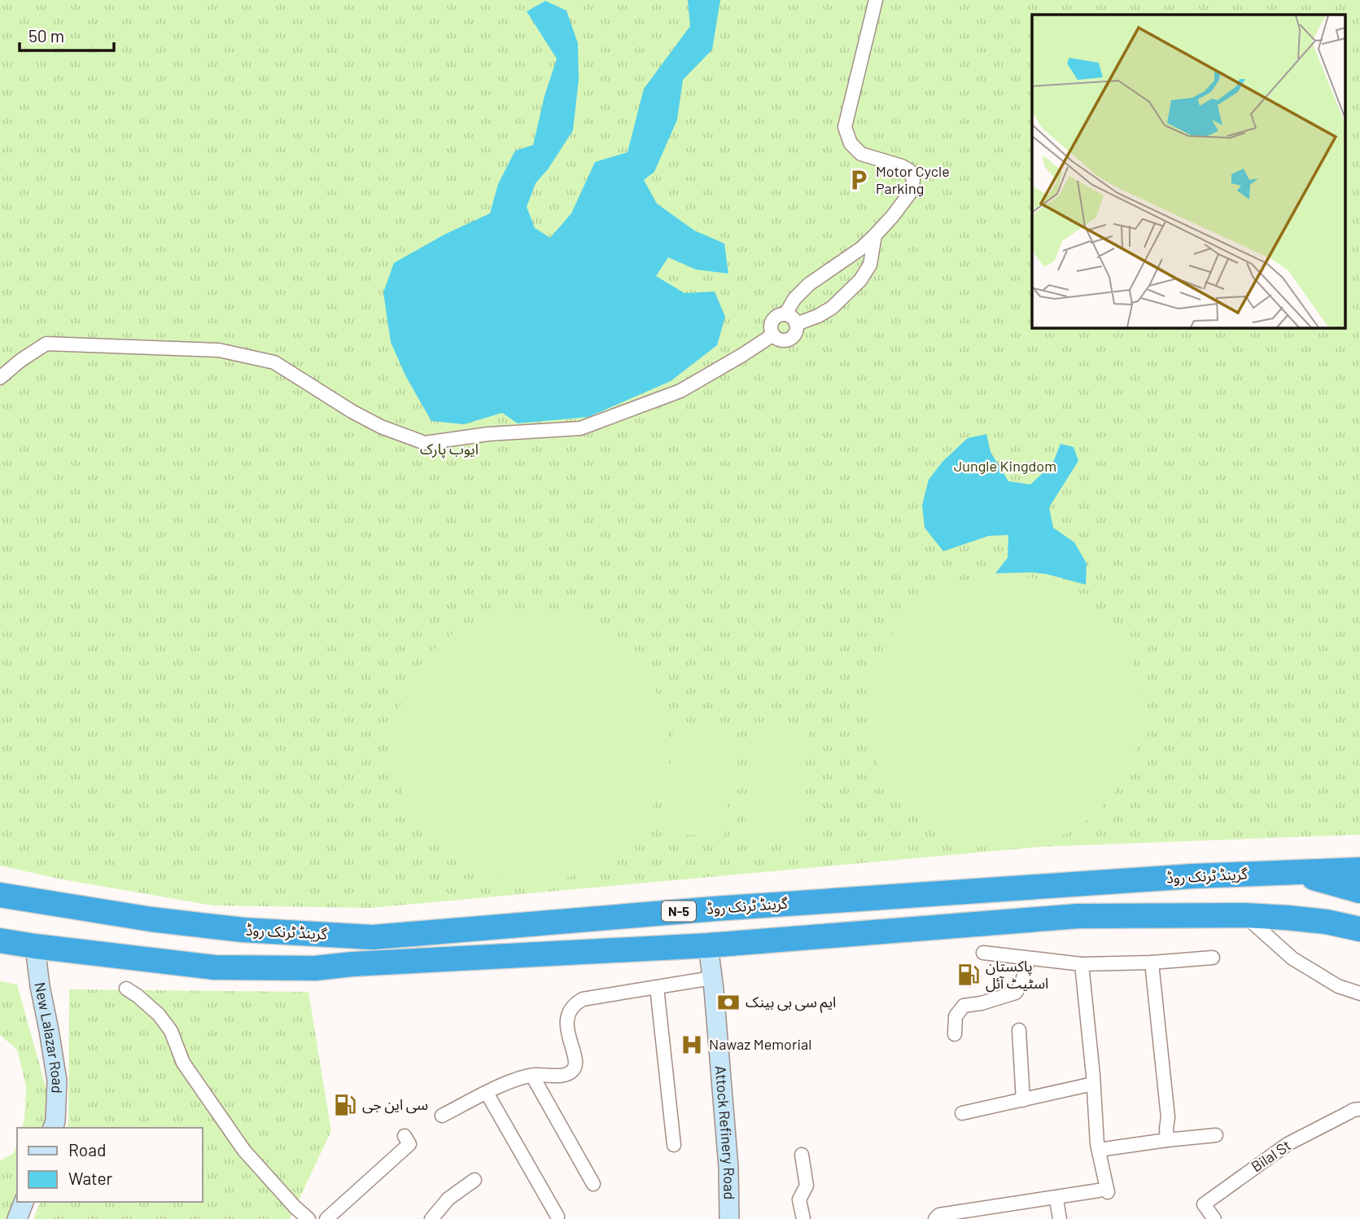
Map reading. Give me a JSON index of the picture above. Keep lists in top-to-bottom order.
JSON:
{
  "streets": {
    "highway": ["گرینڈ ٹرنک روڈ", "N-5"],
    "street": ["New Lalazar Road", "Attock Refinery Road", "Bilal St"]
  },
  "parks": ["ایوب پارک", "Jungle Kingdom"],
  "places": {
    "parking": ["Motor Cycle Parking"],
    "fuel station": ["پاکستان اسٹیٹ آئل", "سی این جی"],
    "bank": ["ایم سی بی بینک"],
    "hospital": ["Nawaz Memorial"]
  },
  "legend": ["Road", "Water"],
  "scale_bar": "50 m"
}
